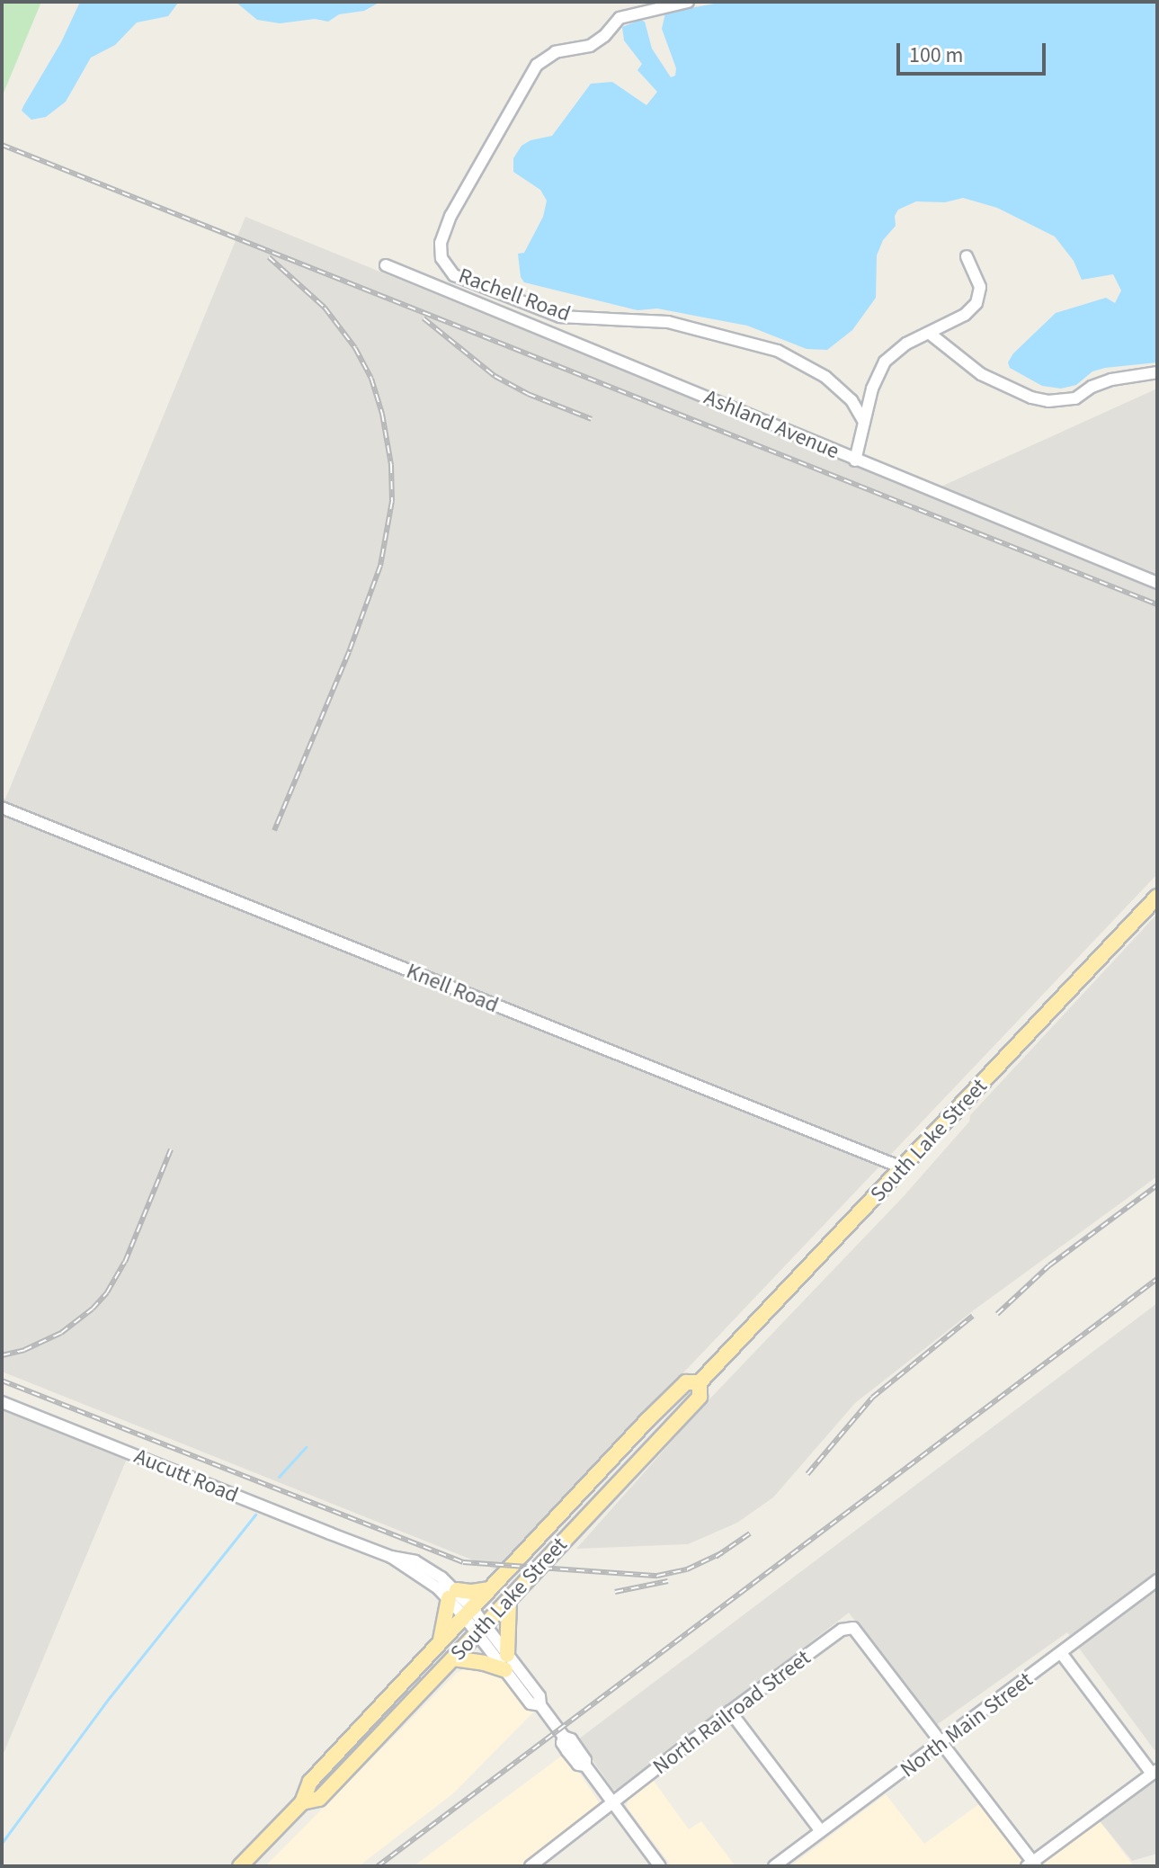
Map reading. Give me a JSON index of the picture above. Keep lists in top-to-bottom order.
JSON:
{
  "streets": {
    "main road": ["South Lake Street"],
    "street": [
      "Rachell Road",
      "Ashland Avenue",
      "Knell Road",
      "Aucutt Road",
      "North Railroad Street",
      "North Main Street"
    ]
  },
  "crossings": [
    ["Knell Road", "South Lake Street"],
    ["South Lake Street", "Aucutt Road"],
    ["North Railroad Street", "North Main Street"]
  ],
  "scale_bar": "100 m"
}
